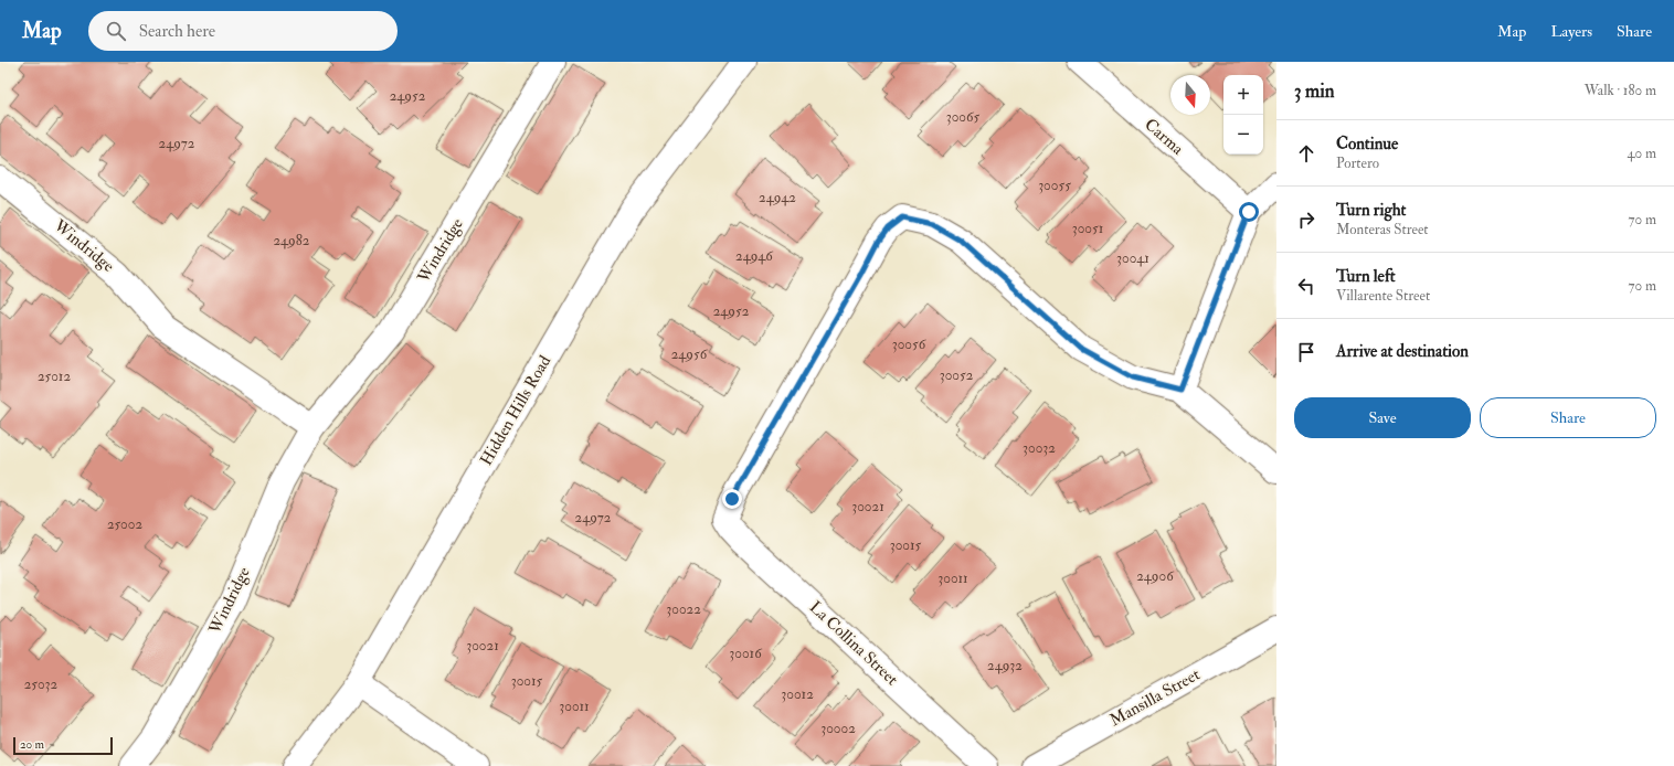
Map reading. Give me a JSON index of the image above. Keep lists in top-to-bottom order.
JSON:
{
  "streets": {
    "street": [
      "Carma",
      "Windridge",
      "Hidden Hills Road",
      "La Collina Street",
      "Mansilla Street"
    ]
  },
  "house_numbers": [
    "24952",
    "30065",
    "24972",
    "30055",
    "24942",
    "30051",
    "24982",
    "24946",
    "30041",
    "24952",
    "30056",
    "24956",
    "30052",
    "25012",
    "30032",
    "30021",
    "24972",
    "25002",
    "30015",
    "24906",
    "30011",
    "30022",
    "30021",
    "30016",
    "24932",
    "30015",
    "25032",
    "30012",
    "30011",
    "30002"
  ],
  "scale_bar": "20 m",
  "north": "bottom",
  "page": {
    "header": "Map",
    "search": "Search here",
    "nav": ["Map", "Layers", "Share"],
    "heading": ["3 min", "Walk · 180 m"],
    "map_buttons": ["+", "−"],
    "list": [
      ["Continue", "Portero", "40 m"],
      ["Turn right", "Monteras Street", "70 m"],
      ["Turn left", "Villarente Street", "70 m"],
      "Arrive at destination"
    ],
    "buttons": ["Save", "Share"],
    "scale": "20 m"
  }
}
